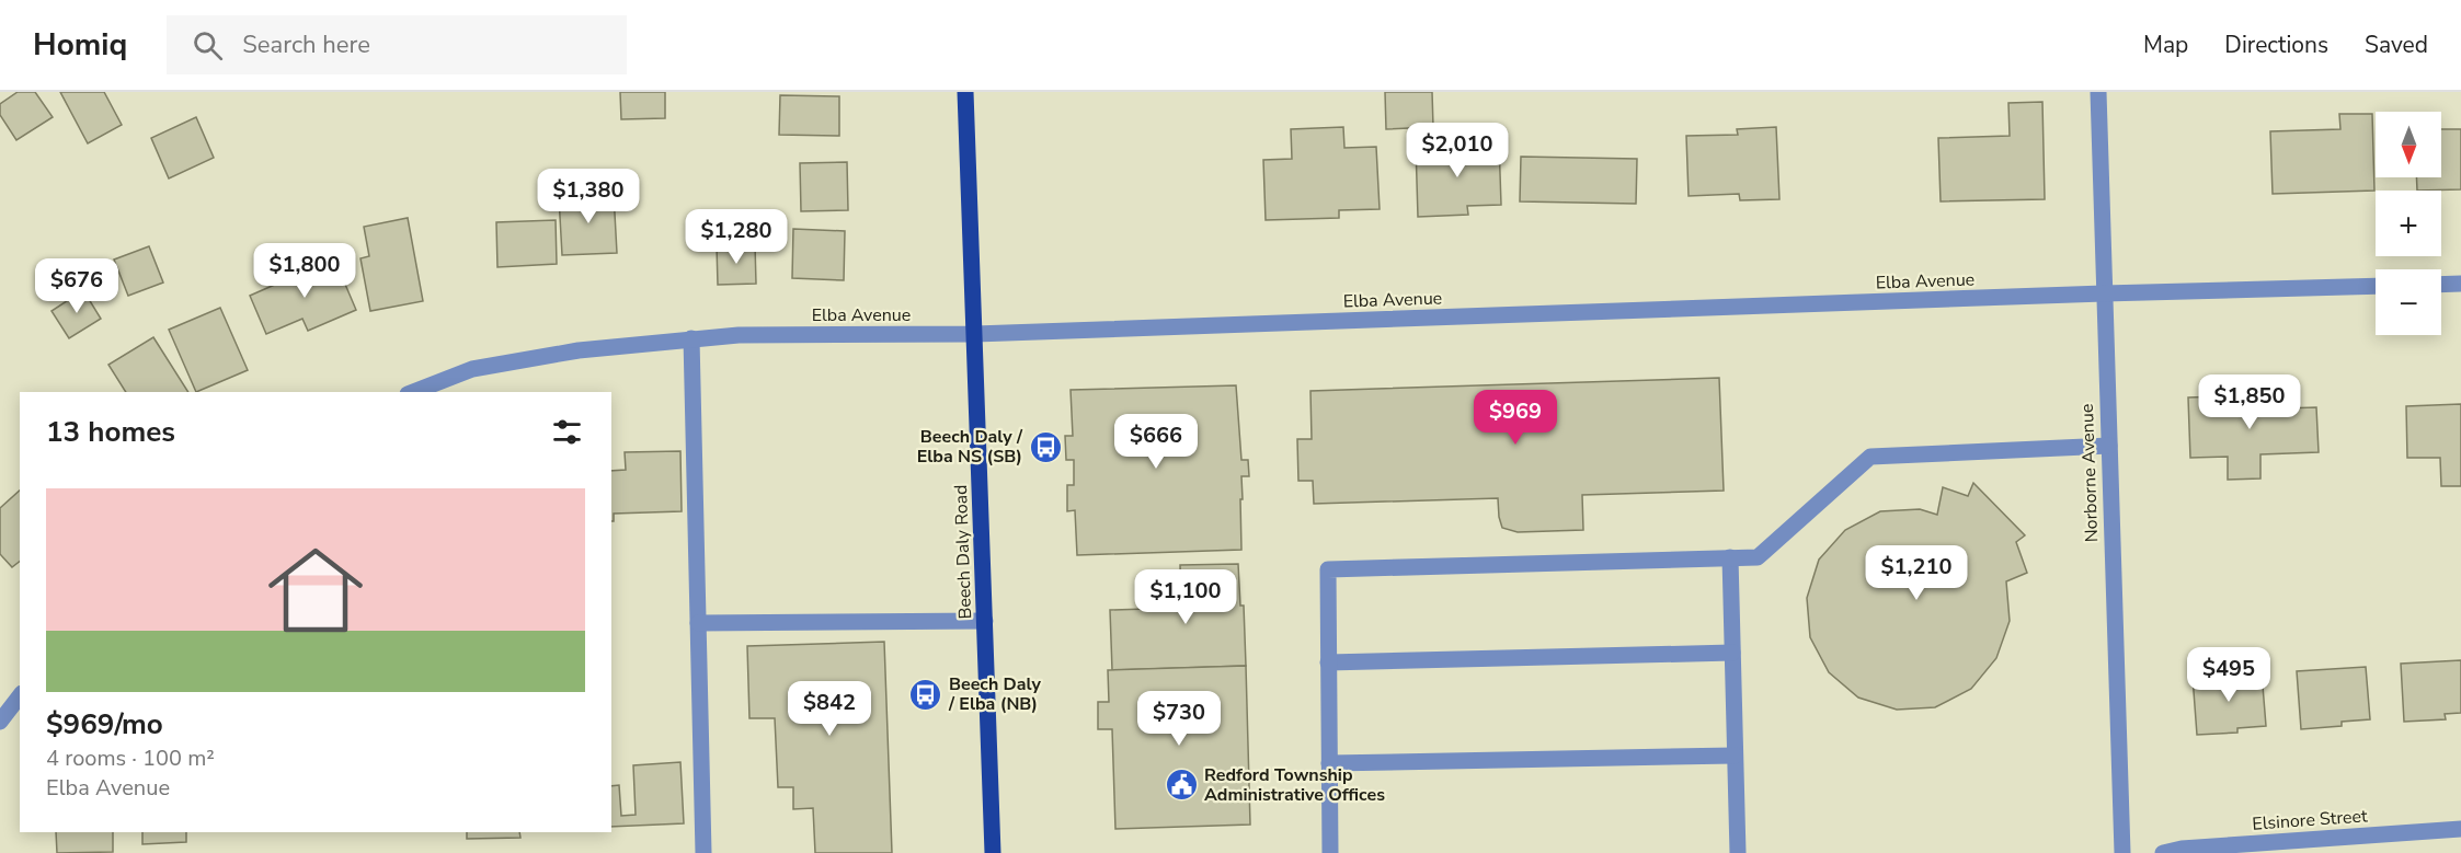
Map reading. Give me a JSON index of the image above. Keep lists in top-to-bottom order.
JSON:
{
  "streets": {
    "main road": ["Beech Daly Road"],
    "street": ["Elba Avenue", "Norborne Avenue", "Elsinore Street"]
  },
  "crossings": [
    ["Elba Avenue", "Norborne Avenue"],
    ["Elba Avenue", "Beech Daly Road"]
  ],
  "places": {
    "bus stop": ["Beech Daly / Elba NS (SB)", "Beech Daly / Elba (NB)"],
    "public building": ["Redford Township Administrative Offices"]
  },
  "north": "bottom",
  "page": {
    "header": "Homiq",
    "search": "Search here",
    "nav": ["Map", "Directions", "Saved"],
    "map_buttons": ["+", "−"],
    "price": [
      "$2,010",
      "$1,380",
      "$1,280",
      "$1,800",
      "$676",
      "$1,850",
      "$969",
      "$666",
      "$1,210",
      "$1,100",
      "$495",
      "$842",
      "$730"
    ],
    "heading": "13 homes",
    "list": [
      {
        "name": "$969/mo",
        "note": "4 rooms · 100 m² · Elba Avenue"
      }
    ]
  }
}
